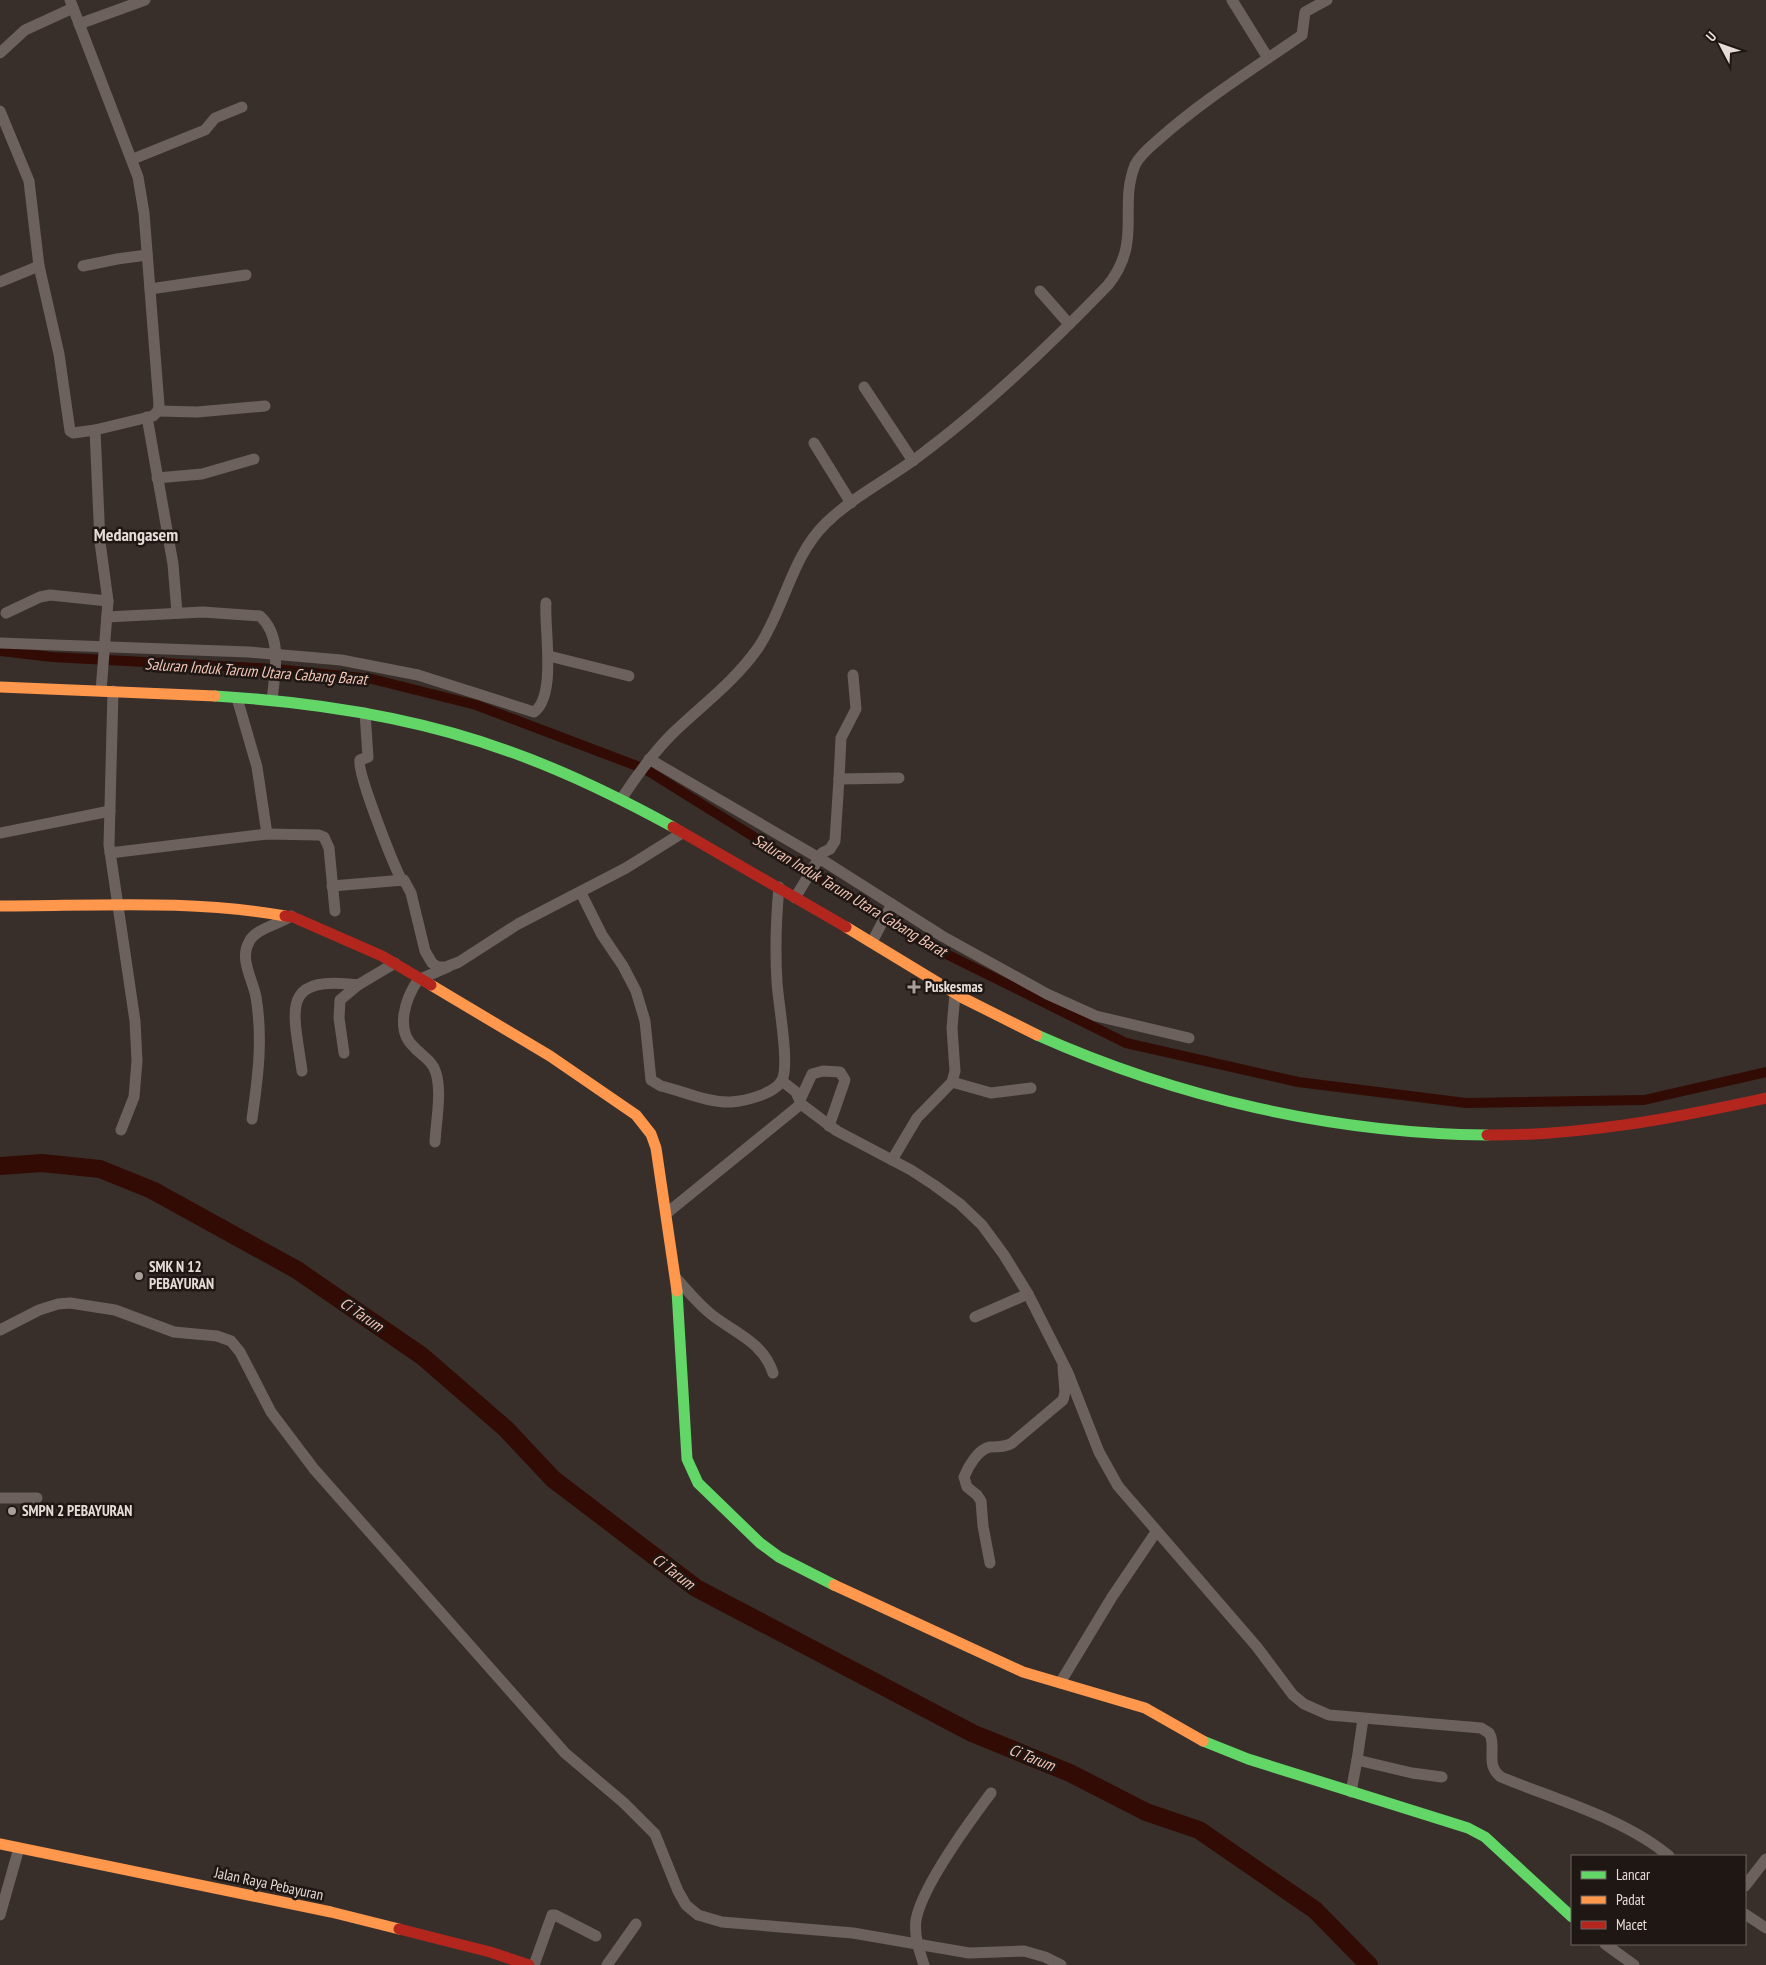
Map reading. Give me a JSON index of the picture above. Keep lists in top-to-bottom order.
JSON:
{
  "streets": {
    "main road": ["Jalan Raya Pebayuran"]
  },
  "districts": ["Medangasem"],
  "water": ["Saluran Induk Tarum Utara Cabang Barat", "Ci Tarum"],
  "places": {
    "health": ["Puskesmas"],
    "other": ["SMK N 12 PEBAYURAN", "SMPN 2 PEBAYURAN"]
  },
  "legend": ["Lancar", "Padat", "Macet"],
  "north": "top left"
}
